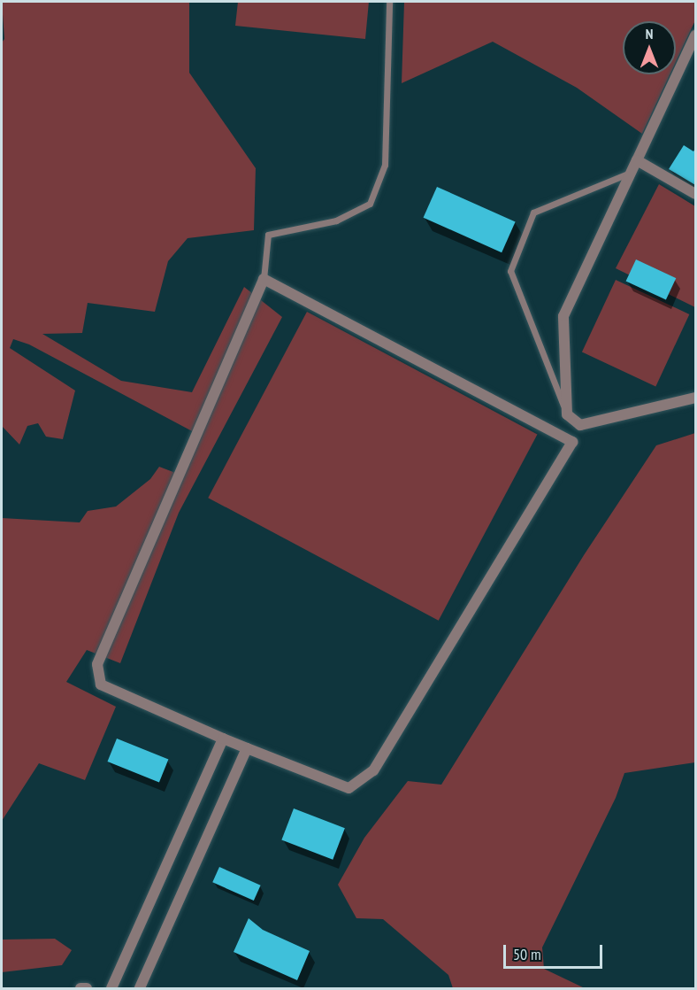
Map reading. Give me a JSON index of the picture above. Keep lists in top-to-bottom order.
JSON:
{
  "scale_bar": "50 m",
  "north": "top"
}
